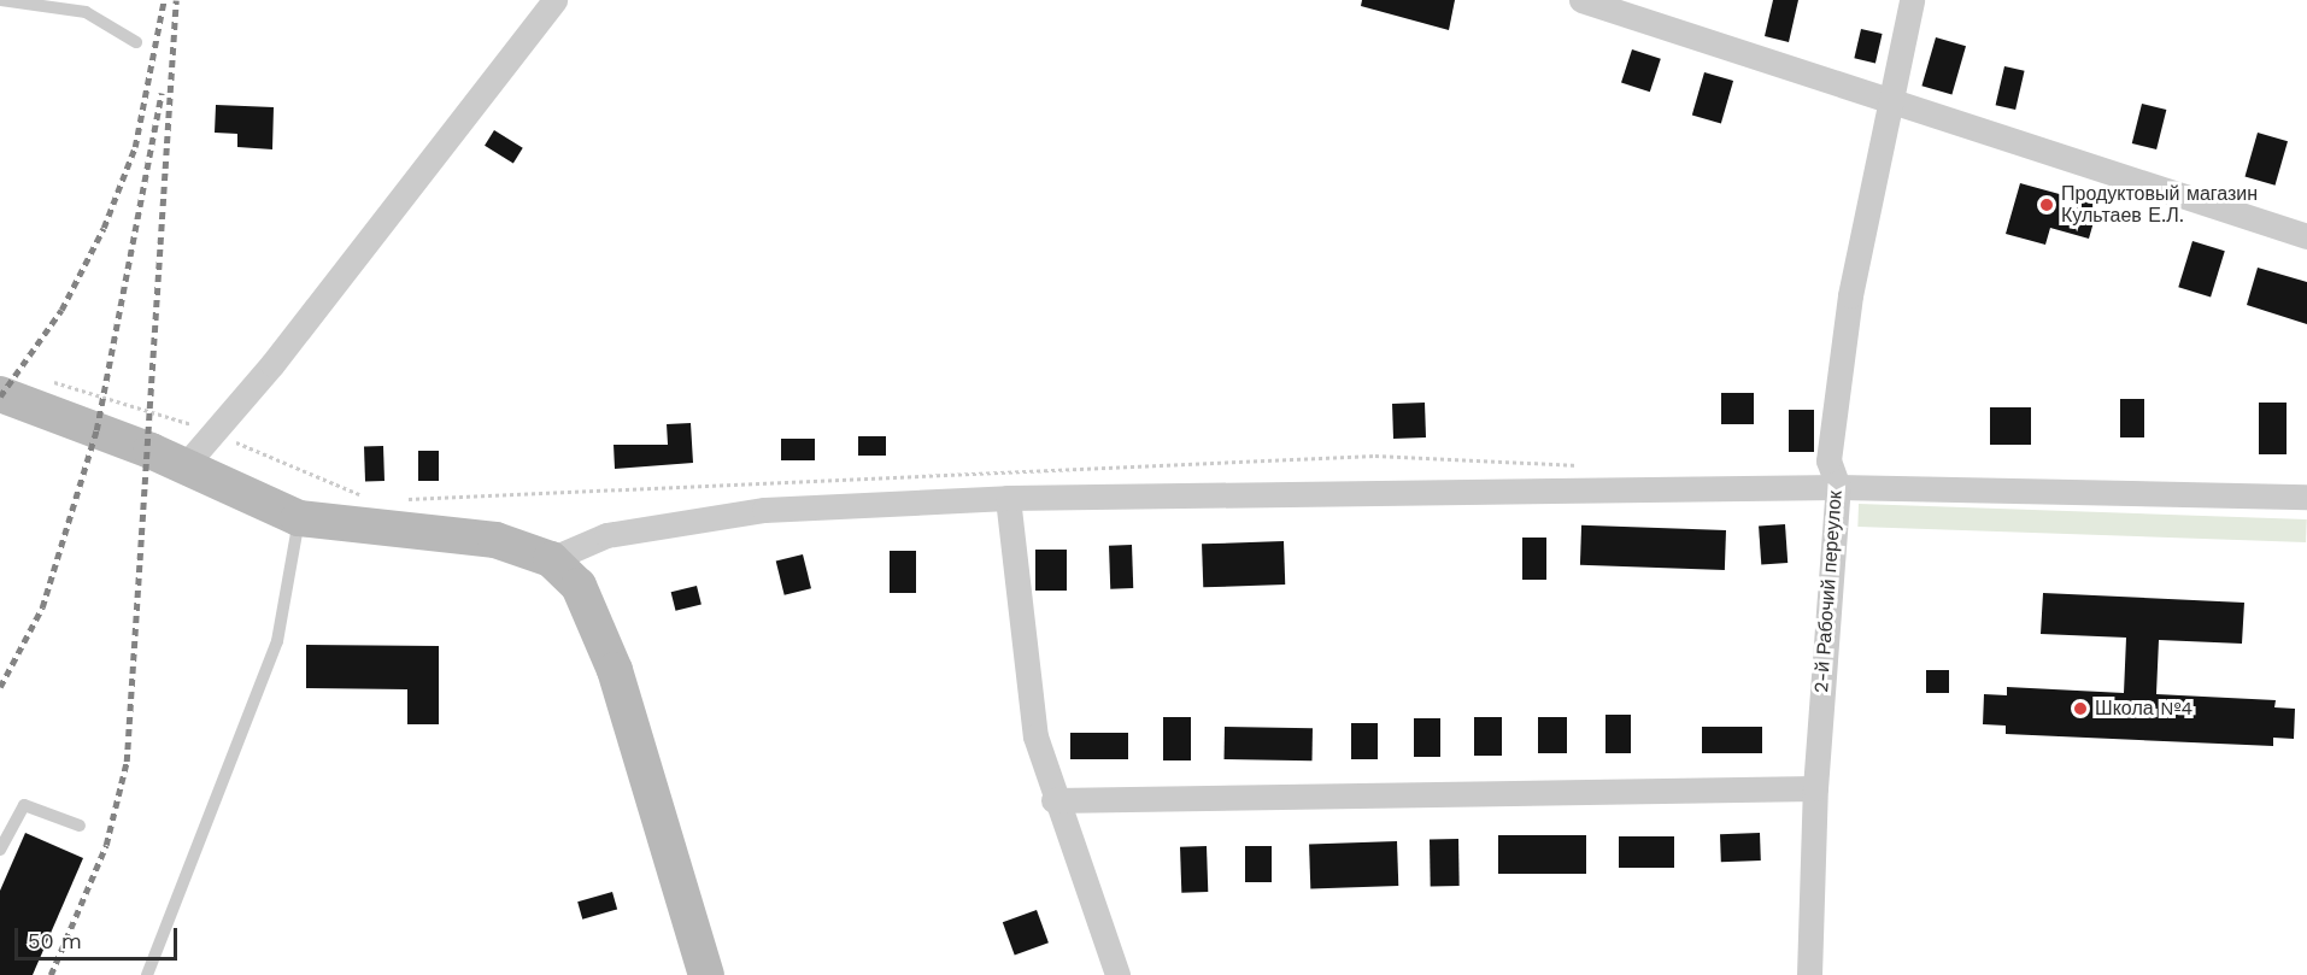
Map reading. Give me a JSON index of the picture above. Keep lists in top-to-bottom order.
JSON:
{
  "streets": {
    "street": ["2-й Рабочий переулок"]
  },
  "places": ["Продуктовый магазин Культаев Е.Л.", "Школа №4"],
  "scale_bar": "50 m"
}
